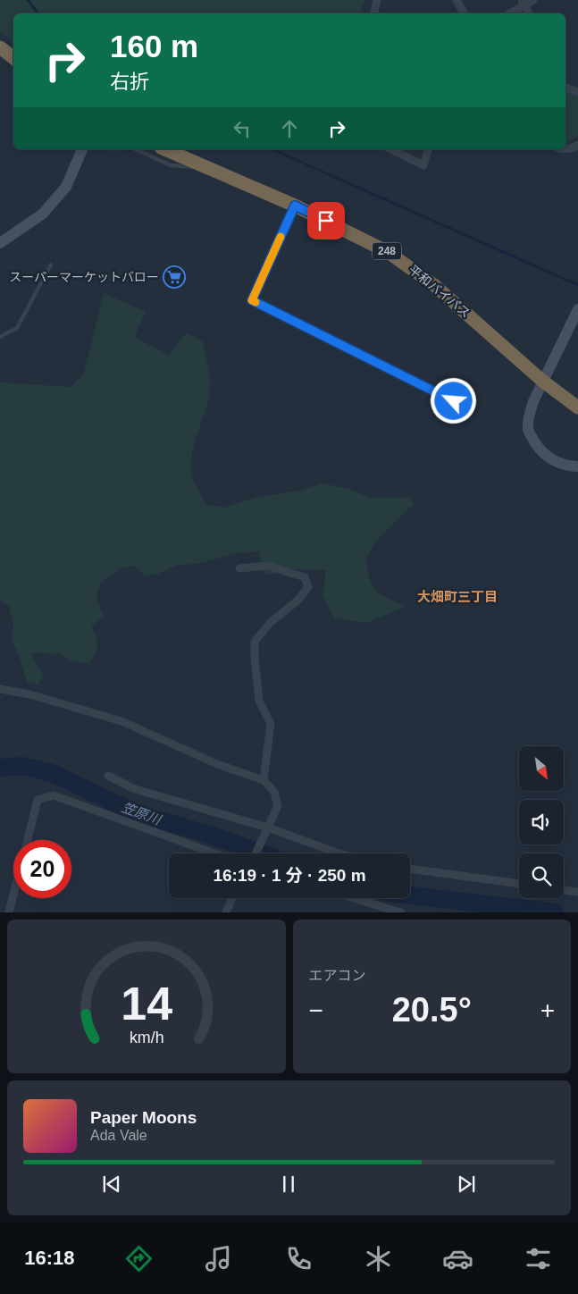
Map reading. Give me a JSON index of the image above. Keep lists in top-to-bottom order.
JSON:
{
  "streets": {
    "highway": ["248", "平和バイパス"]
  },
  "districts": ["大畑町三丁目"],
  "water": ["笠原川"],
  "places": {
    "supermarket": ["スーパーマーケットバロー"]
  },
  "north": "bottom right",
  "page": {
    "turn": ["160 m", "右折"],
    "limit": "20",
    "trip": "16:19 · 1 分 · 250 m",
    "tile": "エアコン",
    "heat": ["−", "20.5°", "+"],
    "song": ["Paper Moons", "Ada Vale"],
    "tabs": "16:18",
    "gauge": ["14", "km/h"]
  }
}
